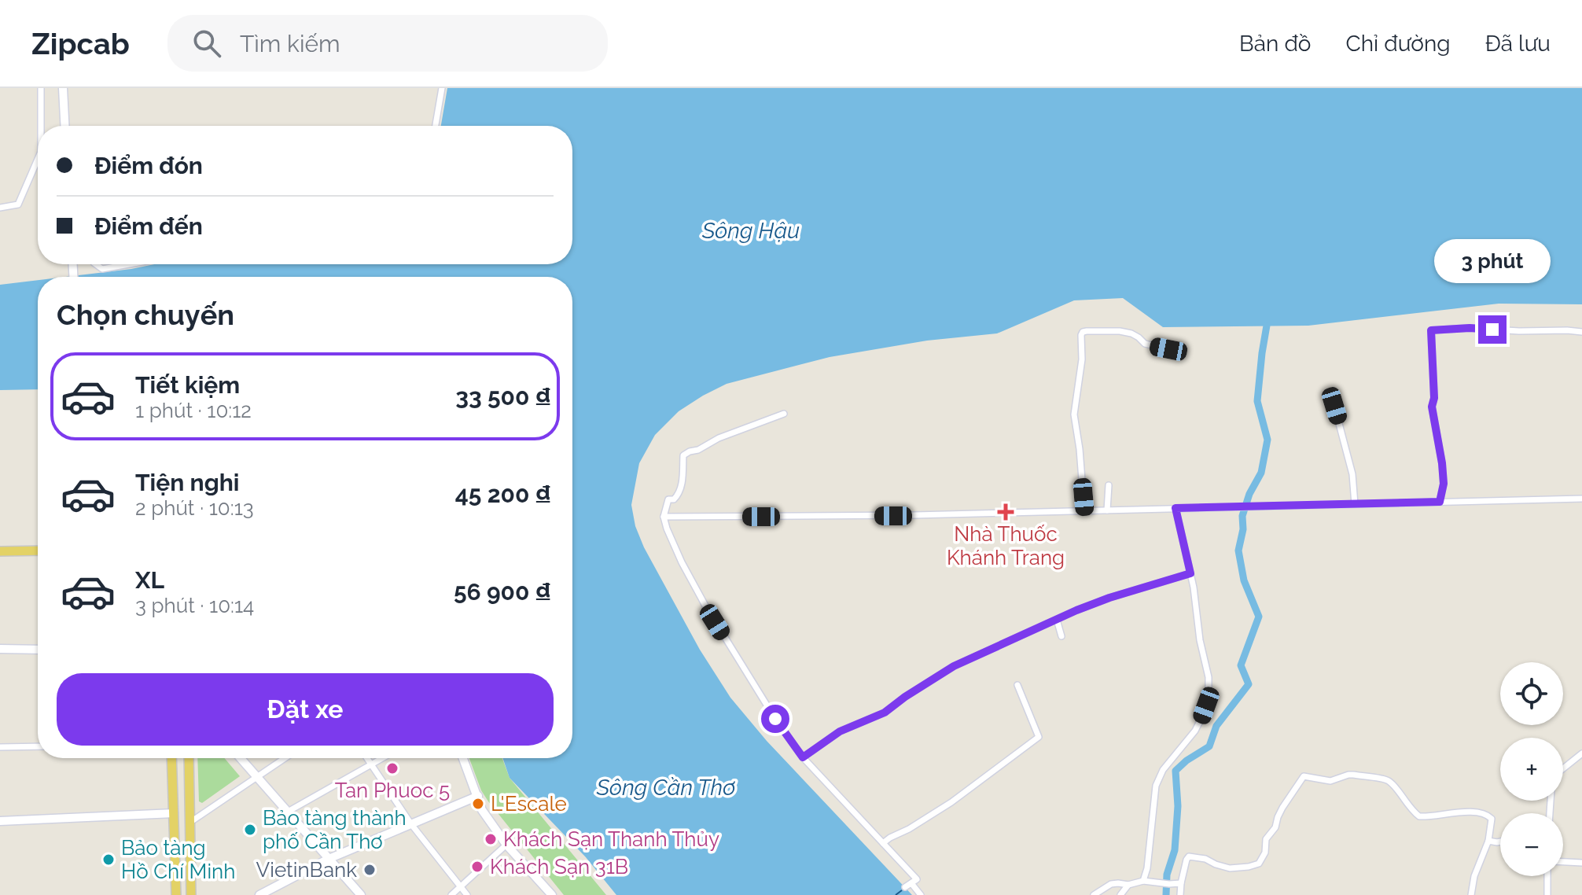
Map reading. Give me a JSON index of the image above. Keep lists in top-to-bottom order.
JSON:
{
  "water": ["Sông Hậu", "Sông Cần Thơ"],
  "places": {
    "health": ["Nhà Thuốc Khánh Trang"],
    "other": [
      "Tan Phuoc 5",
      "L'Escale",
      "Bảo tàng thành phố Cần Thơ",
      "Khách Sạn Thanh Thủy",
      "Bảo tàng Hồ Chí Minh",
      "Khách Sạn 31B",
      "VietinBank"
    ]
  },
  "page": {
    "header": "Zipcab",
    "search": "Tìm kiếm",
    "nav": ["Bản đồ", "Chỉ đường", "Đã lưu"],
    "banner": ["Điểm đón", "Điểm đến"],
    "bubble": "3 phút",
    "heading": "Chọn chuyến",
    "list": [
      {
        "name": "Tiết kiệm",
        "note": "1 phút · 10:12",
        "value": "33 500 ₫"
      },
      {
        "name": "Tiện nghi",
        "note": "2 phút · 10:13",
        "value": "45 200 ₫"
      },
      {
        "name": "XL",
        "note": "3 phút · 10:14",
        "value": "56 900 ₫"
      }
    ],
    "buttons": "Đặt xe",
    "map_buttons": ["+", "−"]
  }
}
